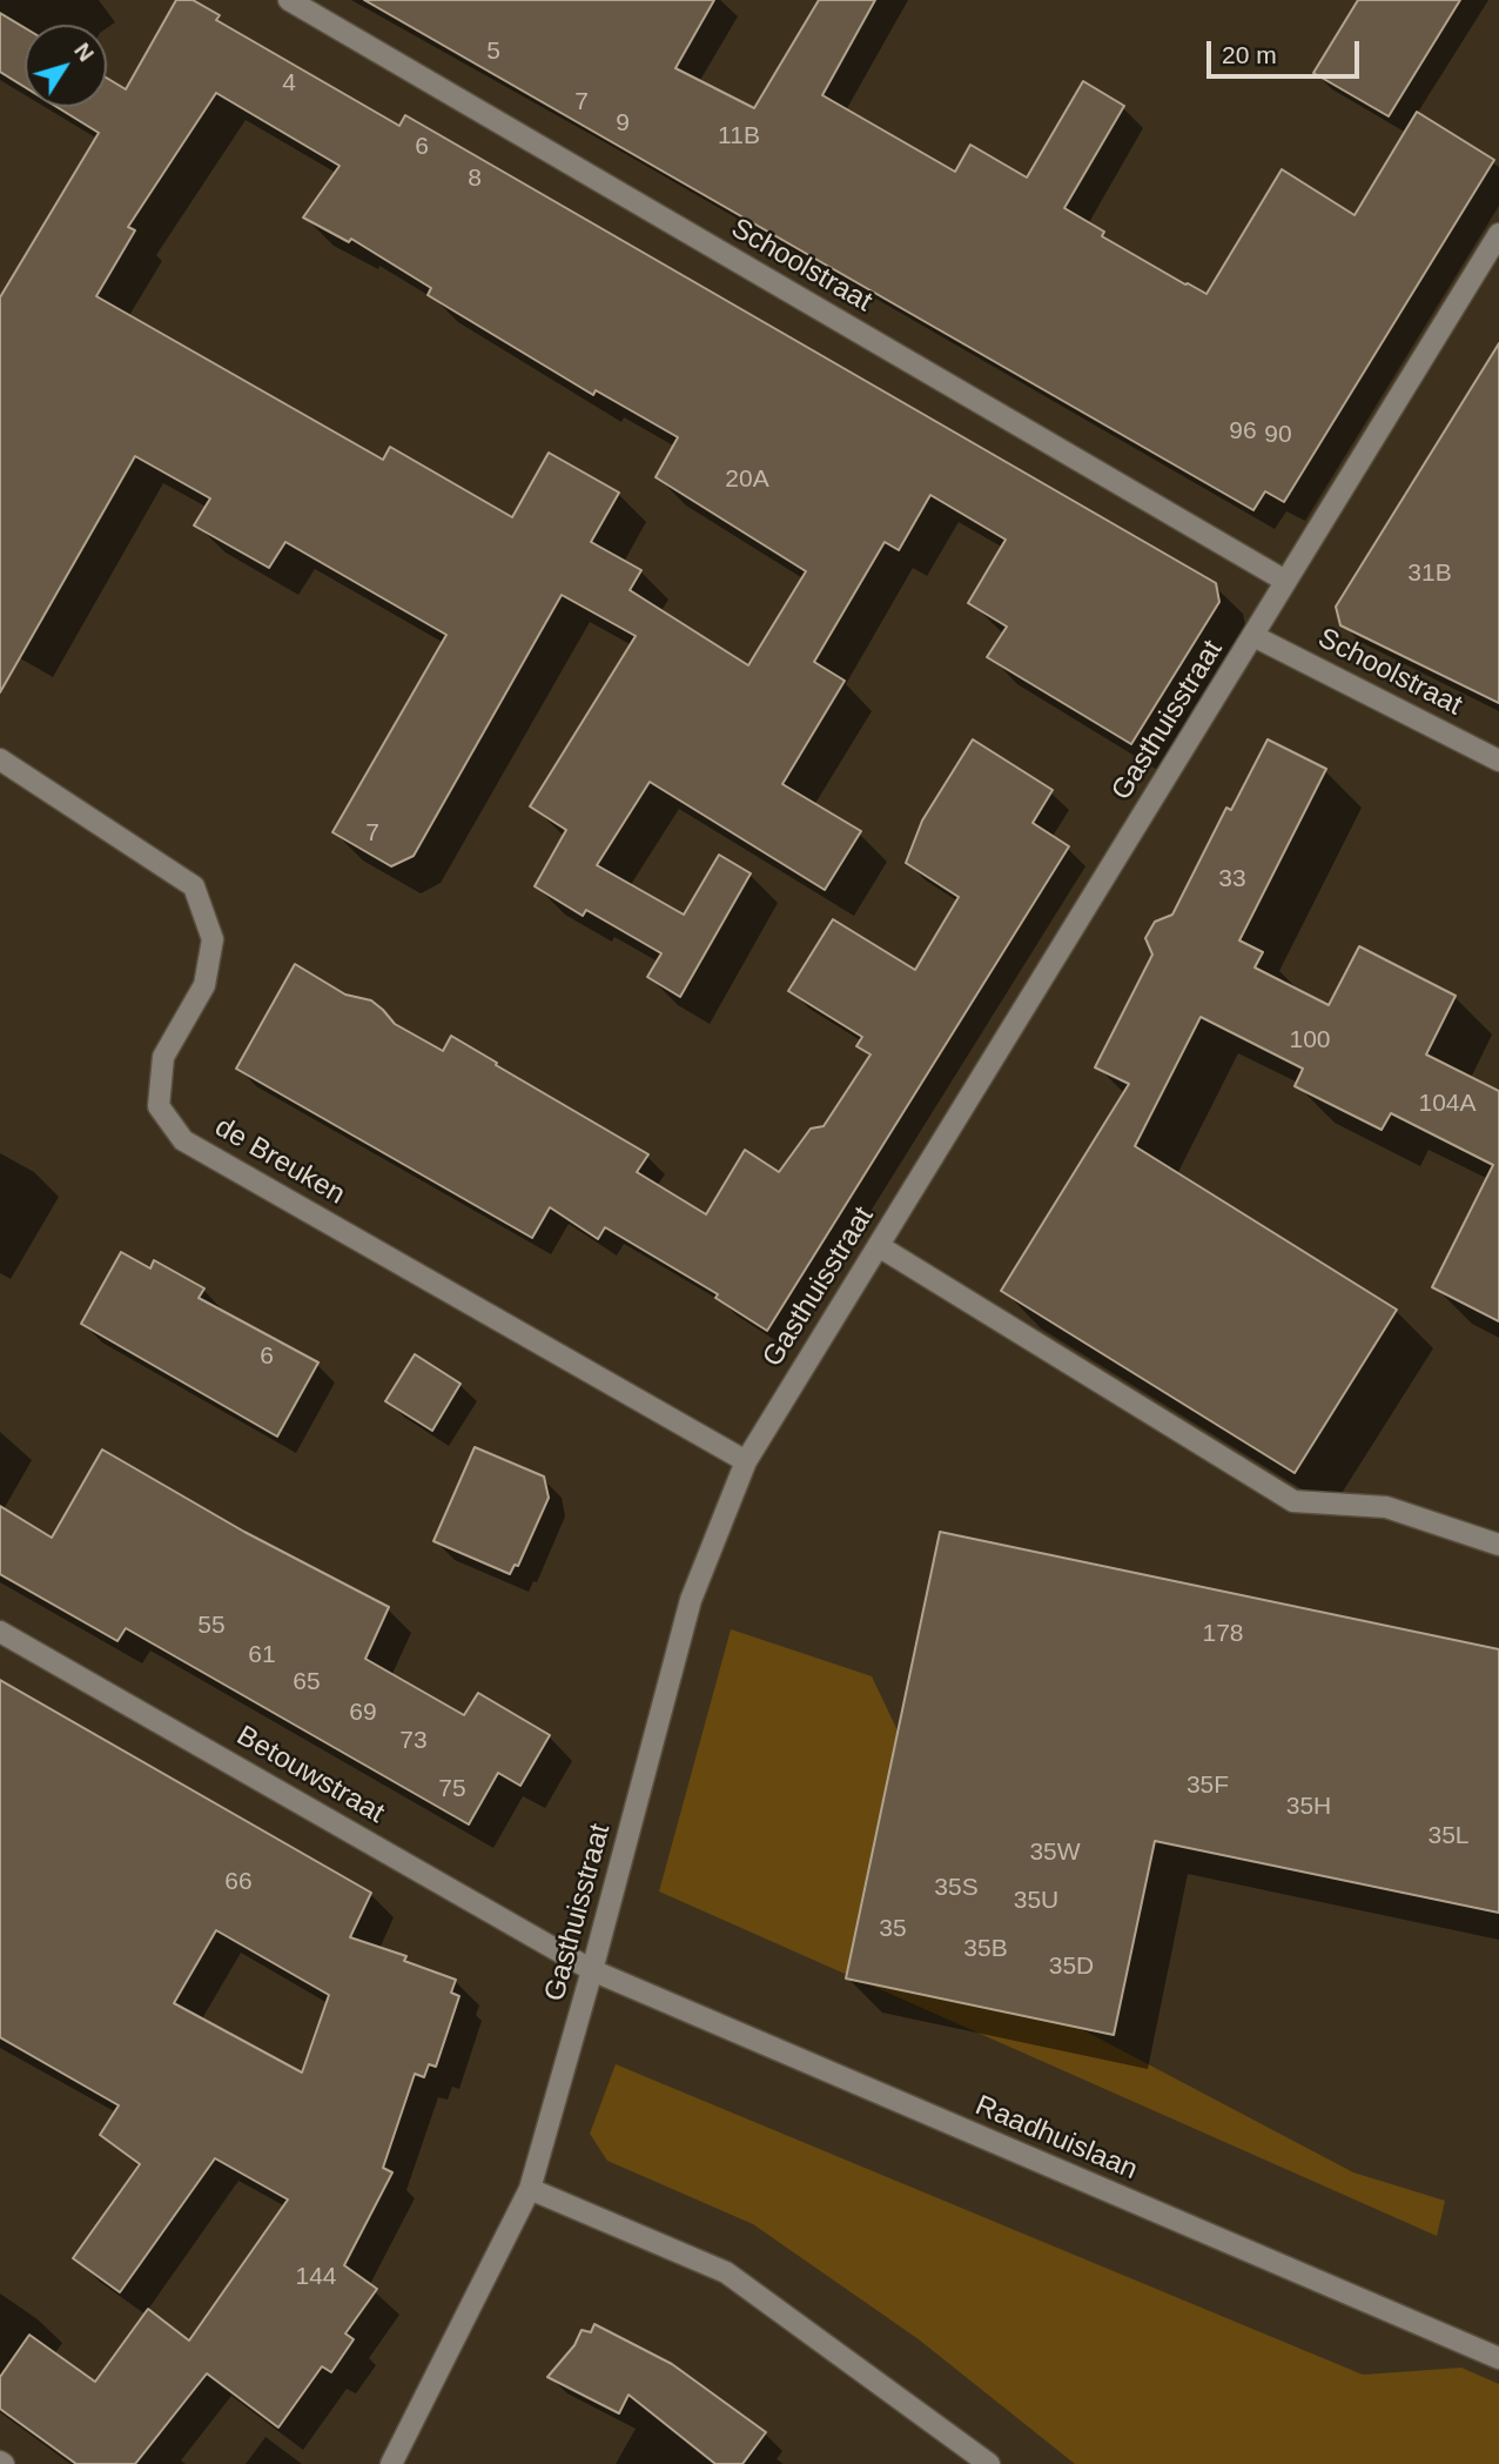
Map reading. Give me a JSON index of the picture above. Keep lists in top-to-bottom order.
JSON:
{
  "streets": {
    "street": [
      "Schoolstraat",
      "Gasthuisstraat",
      "de Breuken",
      "Betouwstraat",
      "Raadhuislaan"
    ]
  },
  "crossings": [
    ["Schoolstraat", "Gasthuisstraat"],
    ["Gasthuisstraat", "de Breuken"],
    ["Gasthuisstraat", "Betouwstraat"],
    ["Gasthuisstraat", "Raadhuislaan"],
    ["Betouwstraat", "Raadhuislaan"]
  ],
  "house_numbers": [
    "5",
    "4",
    "7",
    "9",
    "11B",
    "6",
    "8",
    "96",
    "90",
    "20A",
    "31B",
    "7",
    "33",
    "100",
    "104A",
    "6",
    "55",
    "178",
    "61",
    "65",
    "69",
    "73",
    "35F",
    "75",
    "35H",
    "35L",
    "35W",
    "66",
    "35S",
    "35U",
    "35",
    "35B",
    "35D",
    "144"
  ],
  "scale_bar": "20 m",
  "north": "top right"
}
